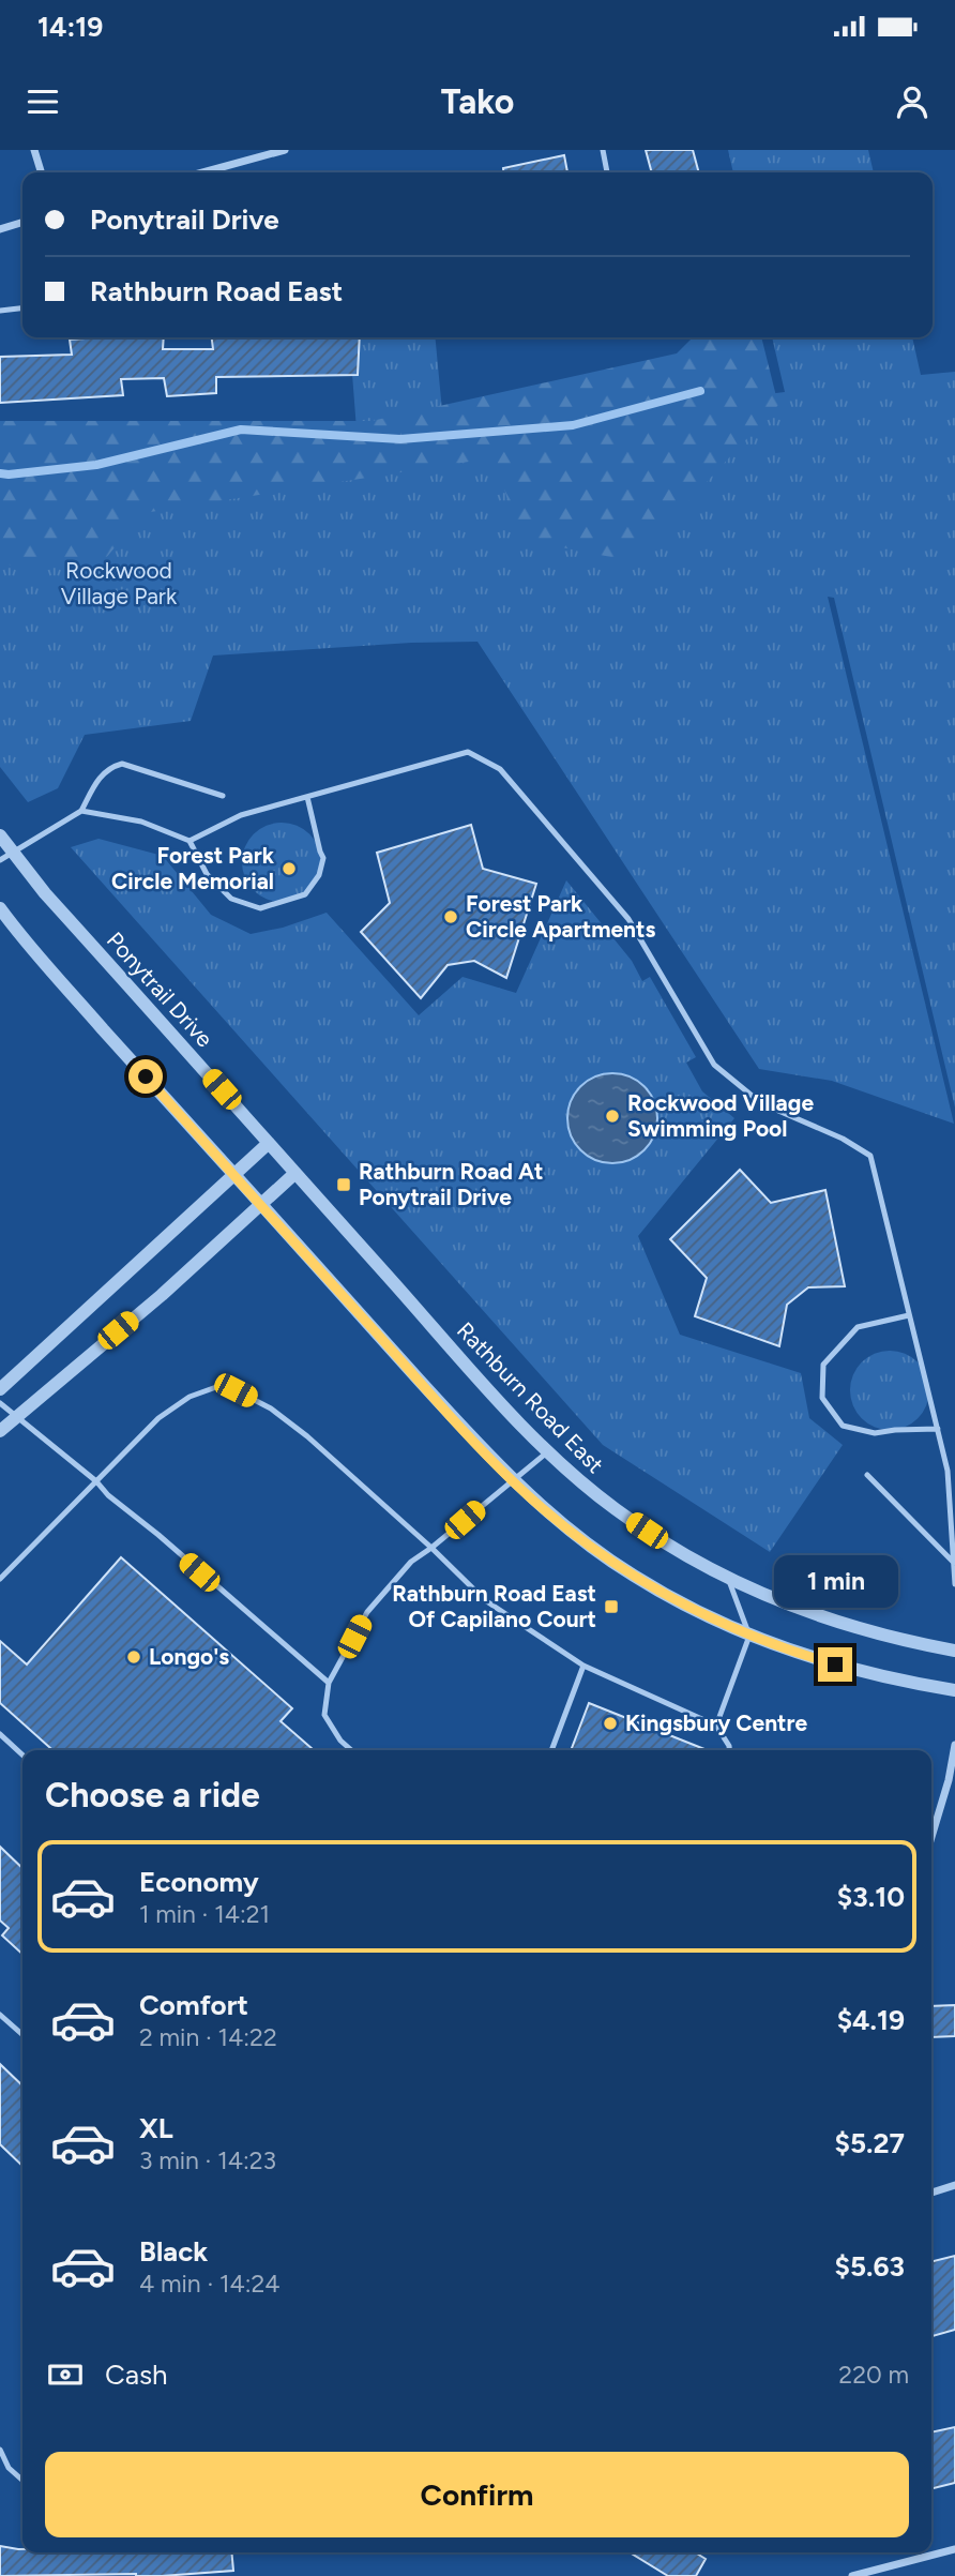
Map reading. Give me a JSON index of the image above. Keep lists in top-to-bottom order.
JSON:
{
  "streets": {
    "street": ["Ponytrail Drive", "Rathburn Road East"]
  },
  "crossings": [
    ["Ponytrail Drive", "Rathburn Road East"]
  ],
  "parks": ["Rockwood Village Park"],
  "places": {
    "other": [
      "Forest Park Circle Memorial",
      "Forest Park Circle Apartments",
      "Rockwood Village Swimming Pool",
      "Longo's",
      "Kingsbury Centre"
    ],
    "transit": ["Rathburn Road At Ponytrail Drive", "Rathburn Road East Of Capilano Court"]
  },
  "page": {
    "status": "14:19",
    "header": "Tako",
    "banner": ["Ponytrail Drive", "Rathburn Road East"],
    "bubble": "1 min",
    "heading": "Choose a ride",
    "list": [
      {
        "name": "Economy",
        "note": "1 min · 14:21",
        "value": "$3.10"
      },
      {
        "name": "Comfort",
        "note": "2 min · 14:22",
        "value": "$4.19"
      },
      {
        "name": "XL",
        "note": "3 min · 14:23",
        "value": "$5.27"
      },
      {
        "name": "Black",
        "note": "4 min · 14:24",
        "value": "$5.63"
      }
    ],
    "pay": ["Cash", "220 m"],
    "buttons": "Confirm"
  }
}
